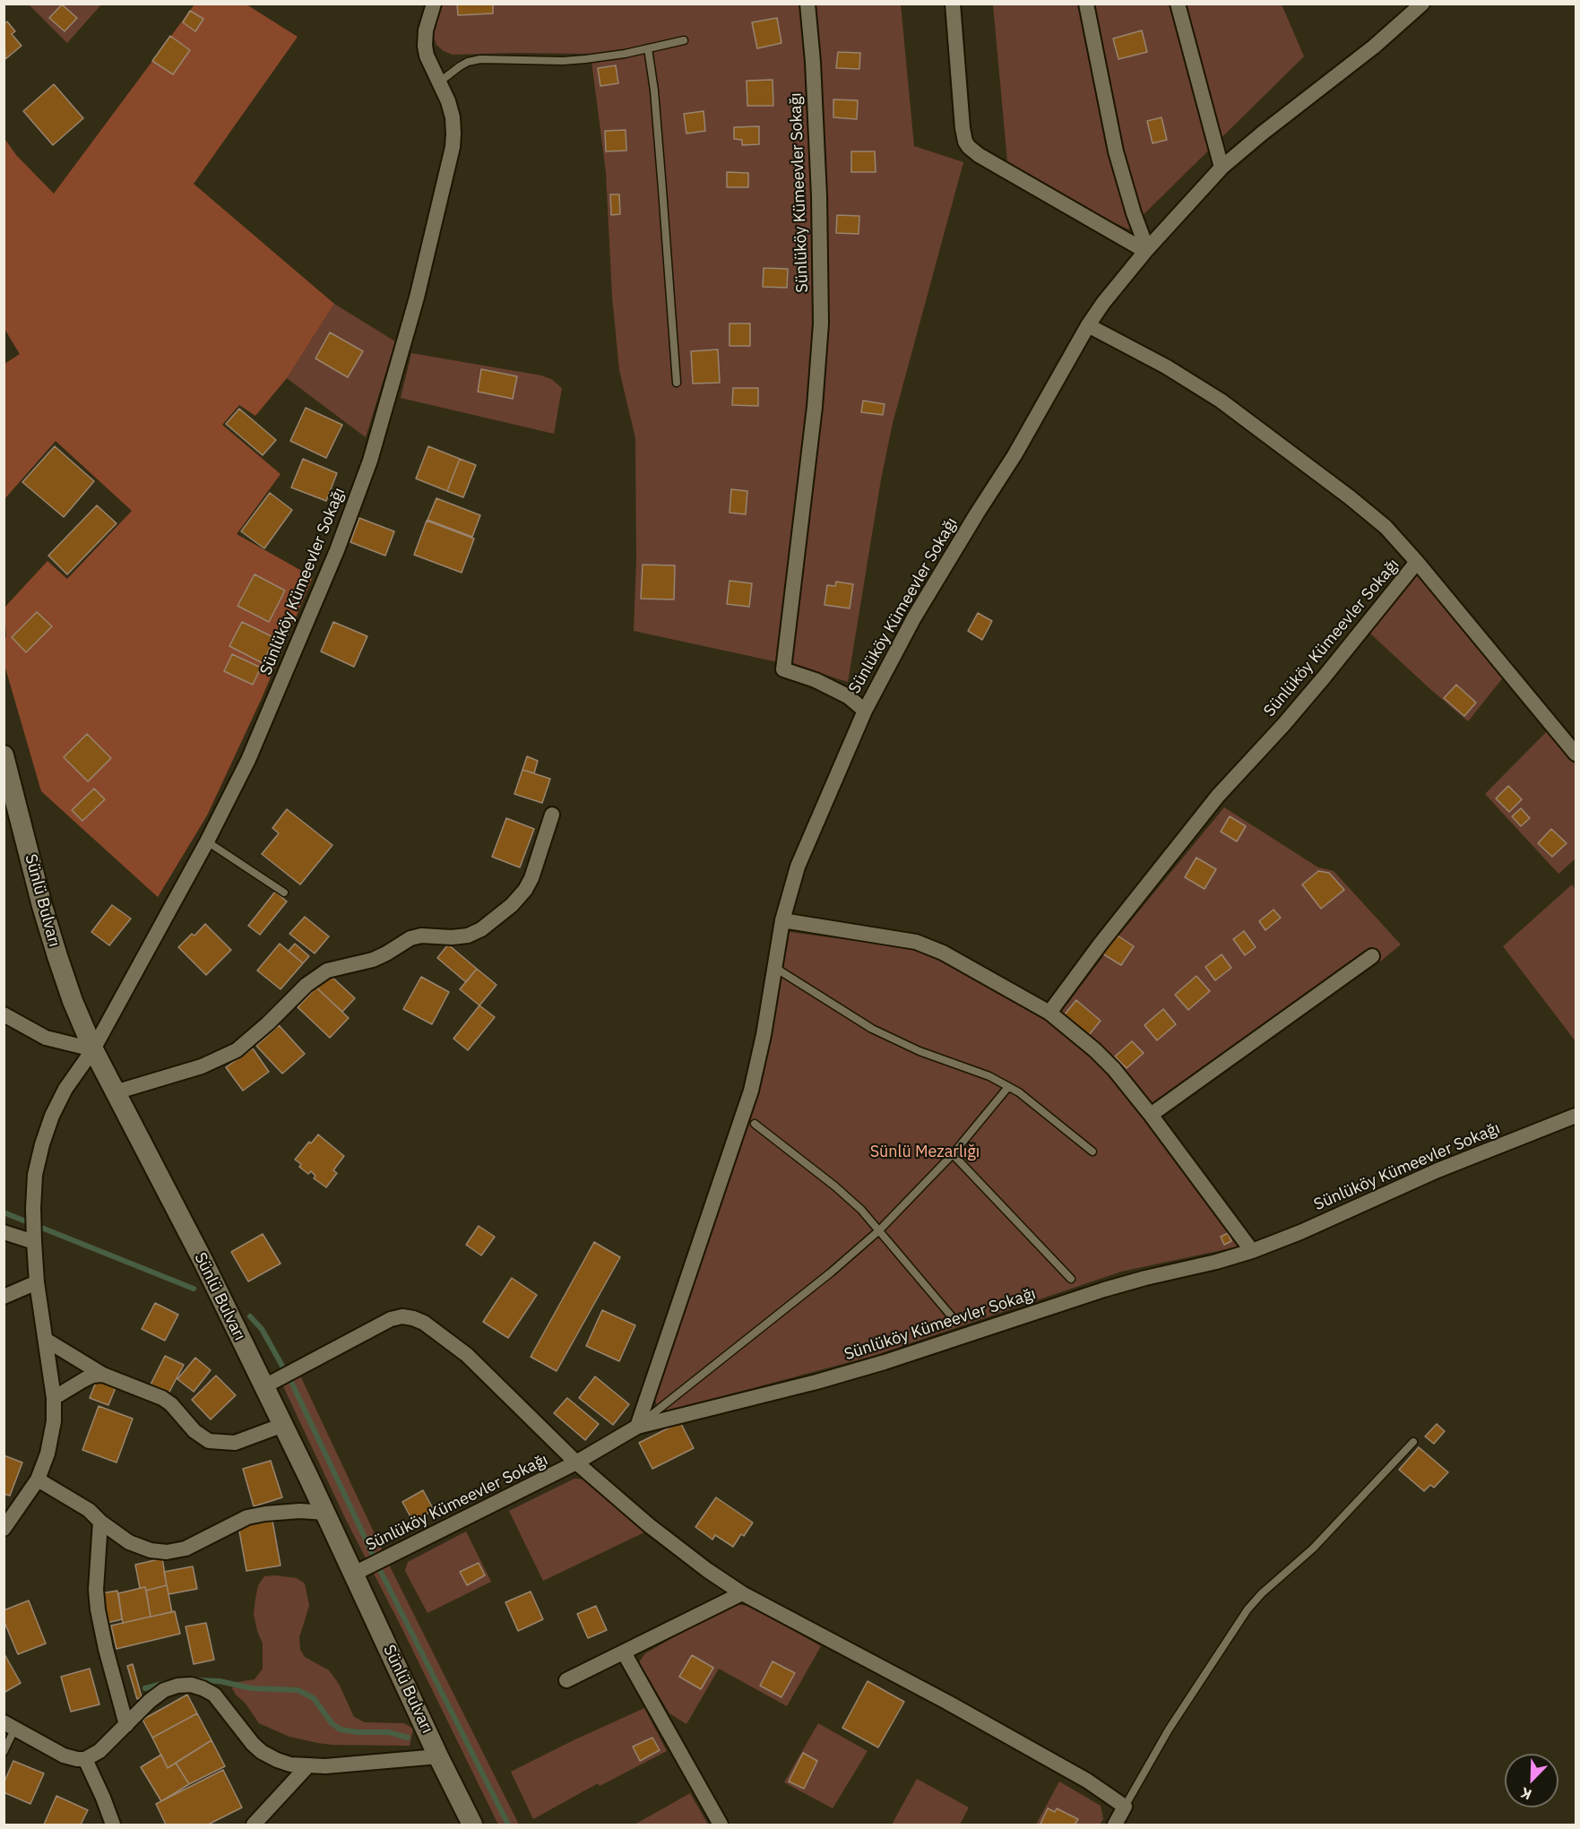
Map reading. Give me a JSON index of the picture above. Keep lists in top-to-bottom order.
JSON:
{
  "streets": {
    "main road": ["Sünlü Bulvarı"],
    "street": ["Sünlüköy Kümeevler Sokağı"]
  },
  "crossings": [
    ["Sünlüköy Kümeevler Sokağı", "Sünlü Bulvarı"]
  ],
  "parks": ["Sünlü Mezarlığı"],
  "north": "bottom left"
}
